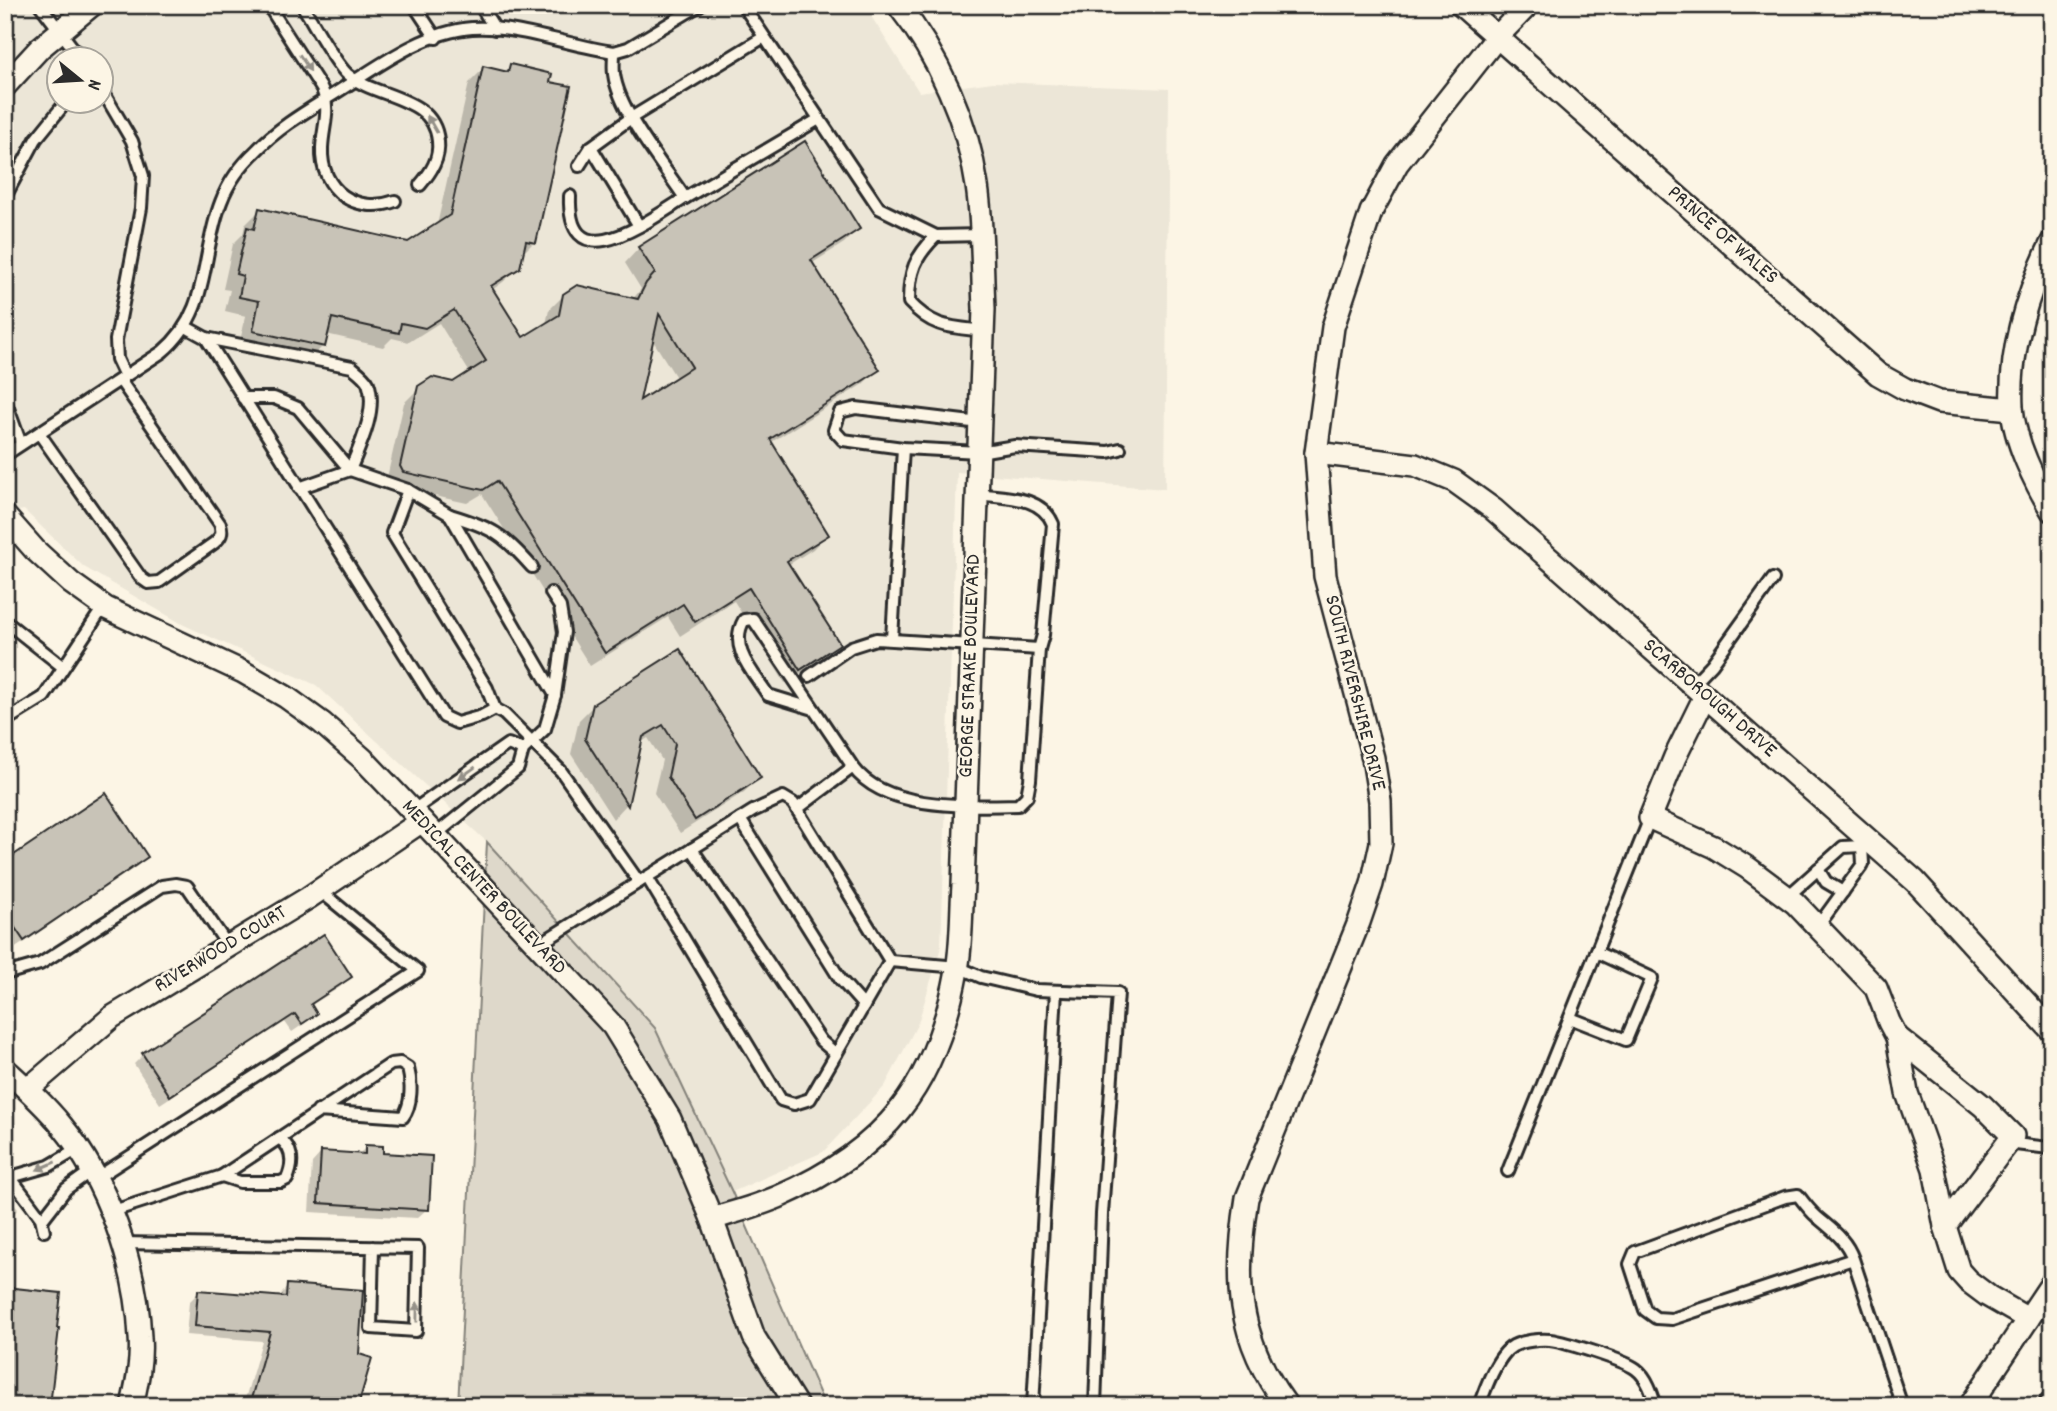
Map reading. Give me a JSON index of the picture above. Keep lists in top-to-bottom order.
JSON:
{
  "streets": {
    "street": [
      "PRINCE OF WALES",
      "GEORGE STRAKE BOULEVARD",
      "SOUTH RIVERSHIRE DRIVE",
      "SCARBOROUGH DRIVE",
      "MEDICAL CENTER BOULEVARD",
      "RIVERWOOD COURT"
    ]
  },
  "crossings": [
    ["PRINCE OF WALES", "SOUTH RIVERSHIRE DRIVE"],
    ["GEORGE STRAKE BOULEVARD", "MEDICAL CENTER BOULEVARD"],
    ["SOUTH RIVERSHIRE DRIVE", "SCARBOROUGH DRIVE"],
    ["MEDICAL CENTER BOULEVARD", "RIVERWOOD COURT"]
  ],
  "north": "right"
}
